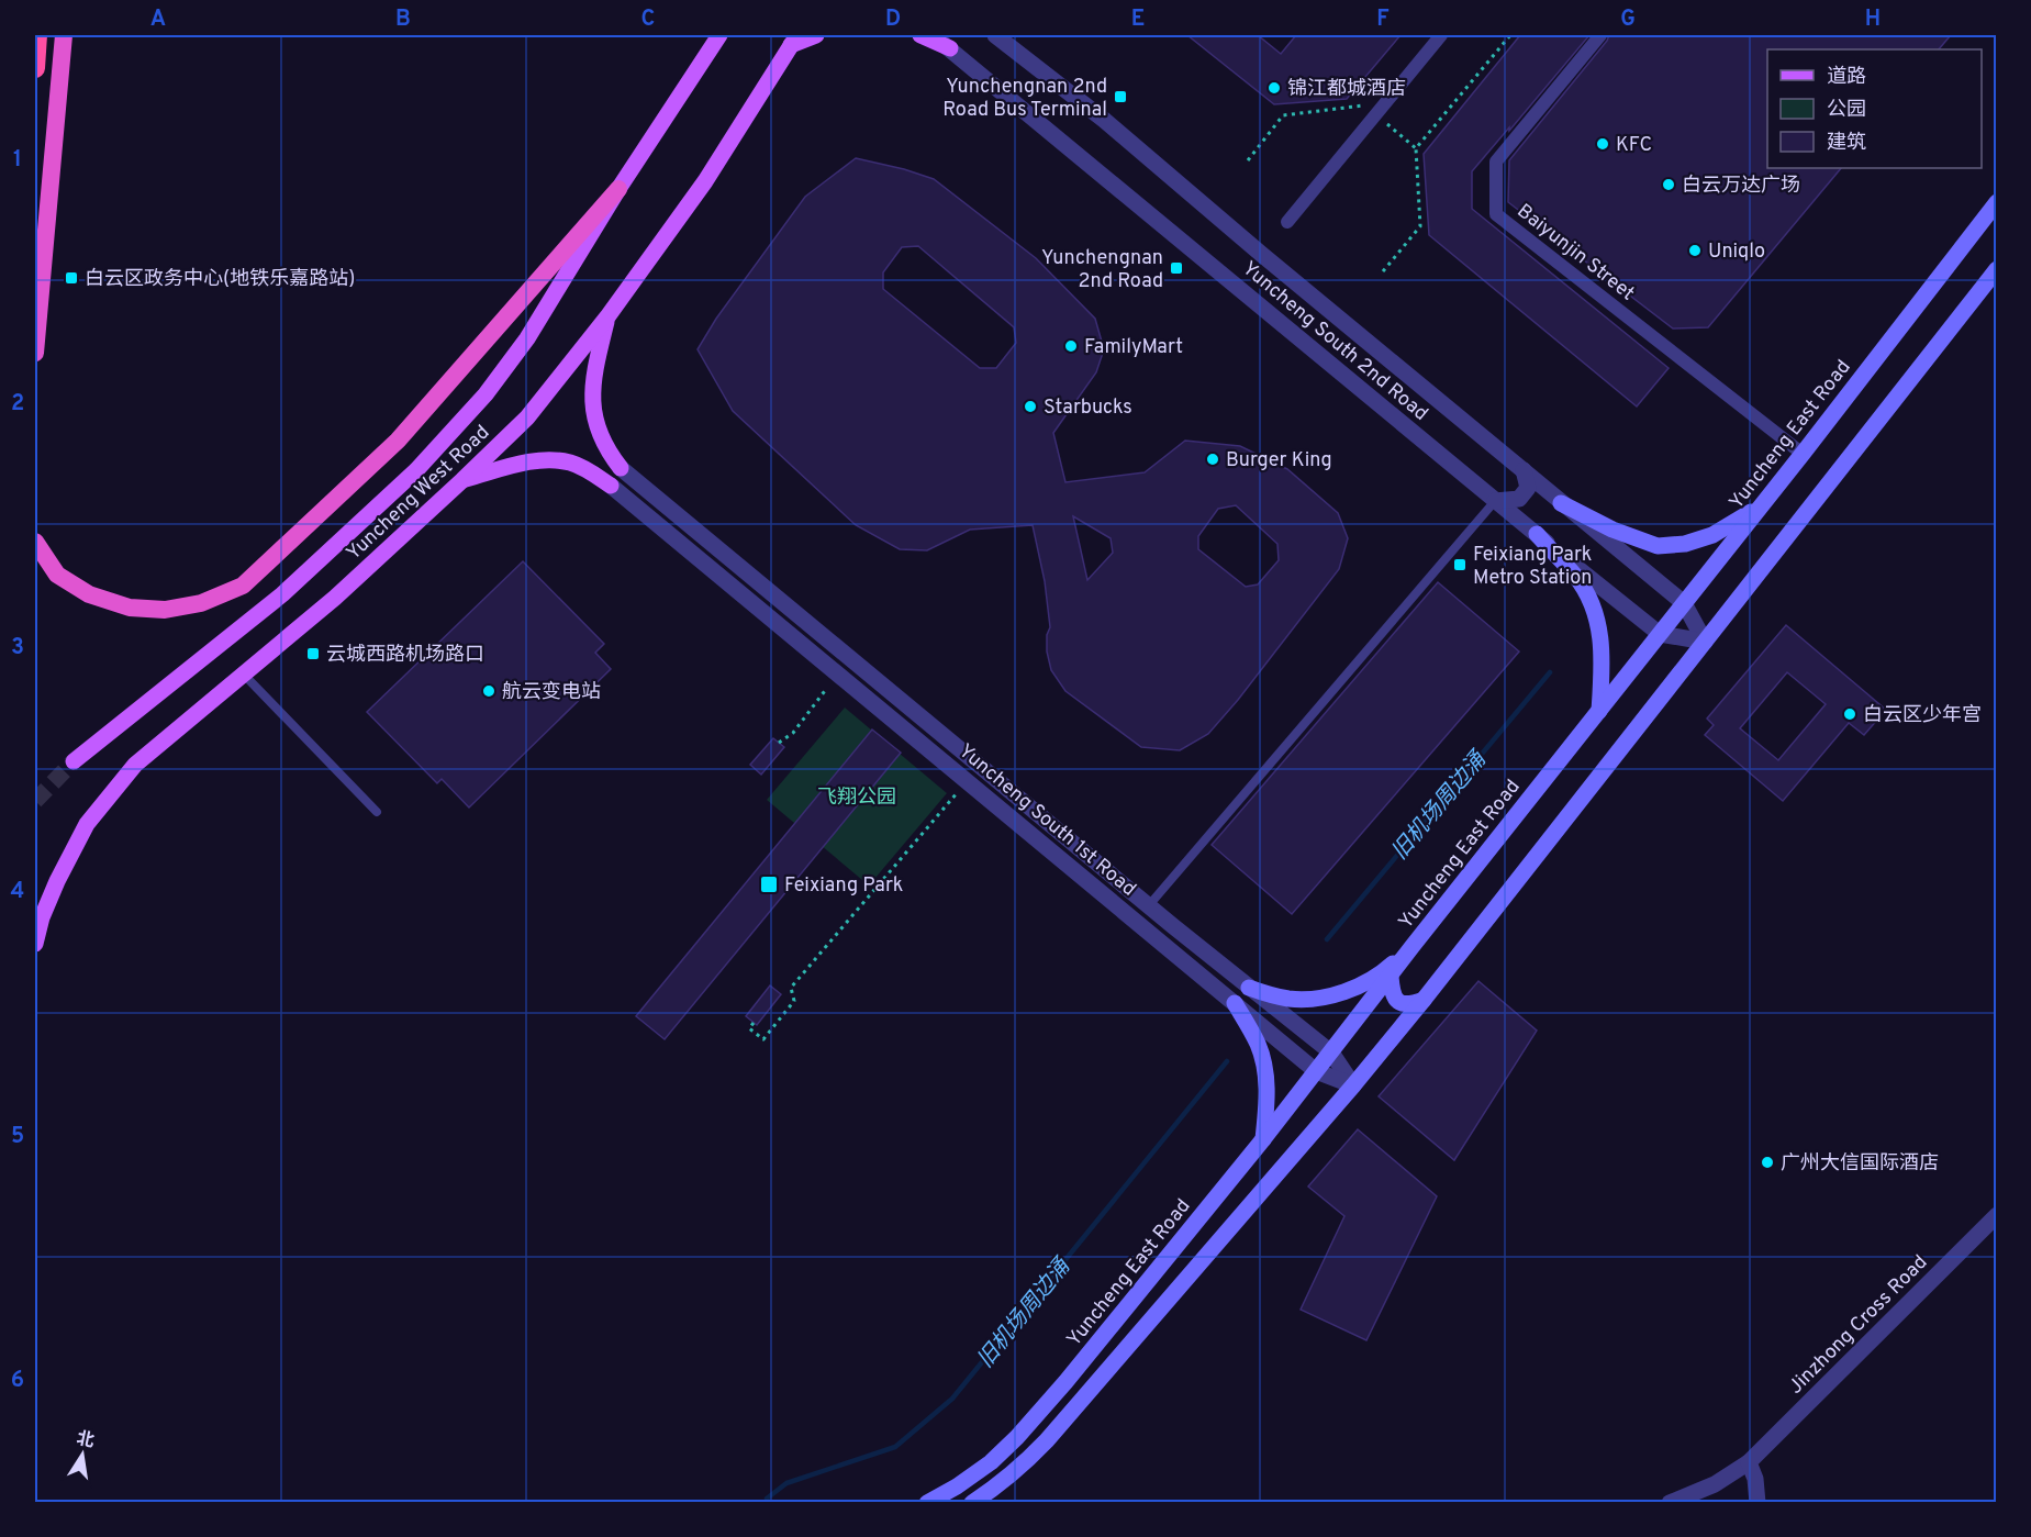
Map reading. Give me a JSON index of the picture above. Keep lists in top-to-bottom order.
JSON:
{
  "streets": {
    "main road": ["Yuncheng East Road", "Yuncheng West Road"],
    "street": [
      "Baiyunjin Street",
      "Yuncheng South 2nd Road",
      "Yuncheng South 1st Road",
      "Jinzhong Cross Road"
    ]
  },
  "crossings": [
    ["Baiyunjin Street", "Yuncheng East Road"],
    ["Yuncheng South 2nd Road", "Yuncheng East Road"],
    ["Yuncheng East Road", "Yuncheng South 1st Road"]
  ],
  "water": ["旧机场周边涌"],
  "parks": ["飞翔公园"],
  "places": {
    "other": [
      "锦江都城酒店",
      "KFC",
      "白云万达广场",
      "Uniqlo",
      "FamilyMart",
      "Starbucks",
      "Burger King",
      "航云变电站",
      "白云区少年宫",
      "广州大信国际酒店"
    ],
    "transit": [
      "Yunchengnan 2nd Road Bus Terminal",
      "Yunchengnan 2nd Road",
      "白云区政务中心(地铁乐嘉路站)",
      "Feixiang Park Metro Station",
      "云城西路机场路口",
      "Feixiang Park"
    ]
  },
  "legend": ["道路", "公园", "建筑"],
  "north": "top",
  "grid": {
    "columns": [
      "A",
      "B",
      "C",
      "D",
      "E",
      "F",
      "G",
      "H"
    ],
    "rows": [
      "1",
      "2",
      "3",
      "4",
      "5",
      "6"
    ]
  }
}
